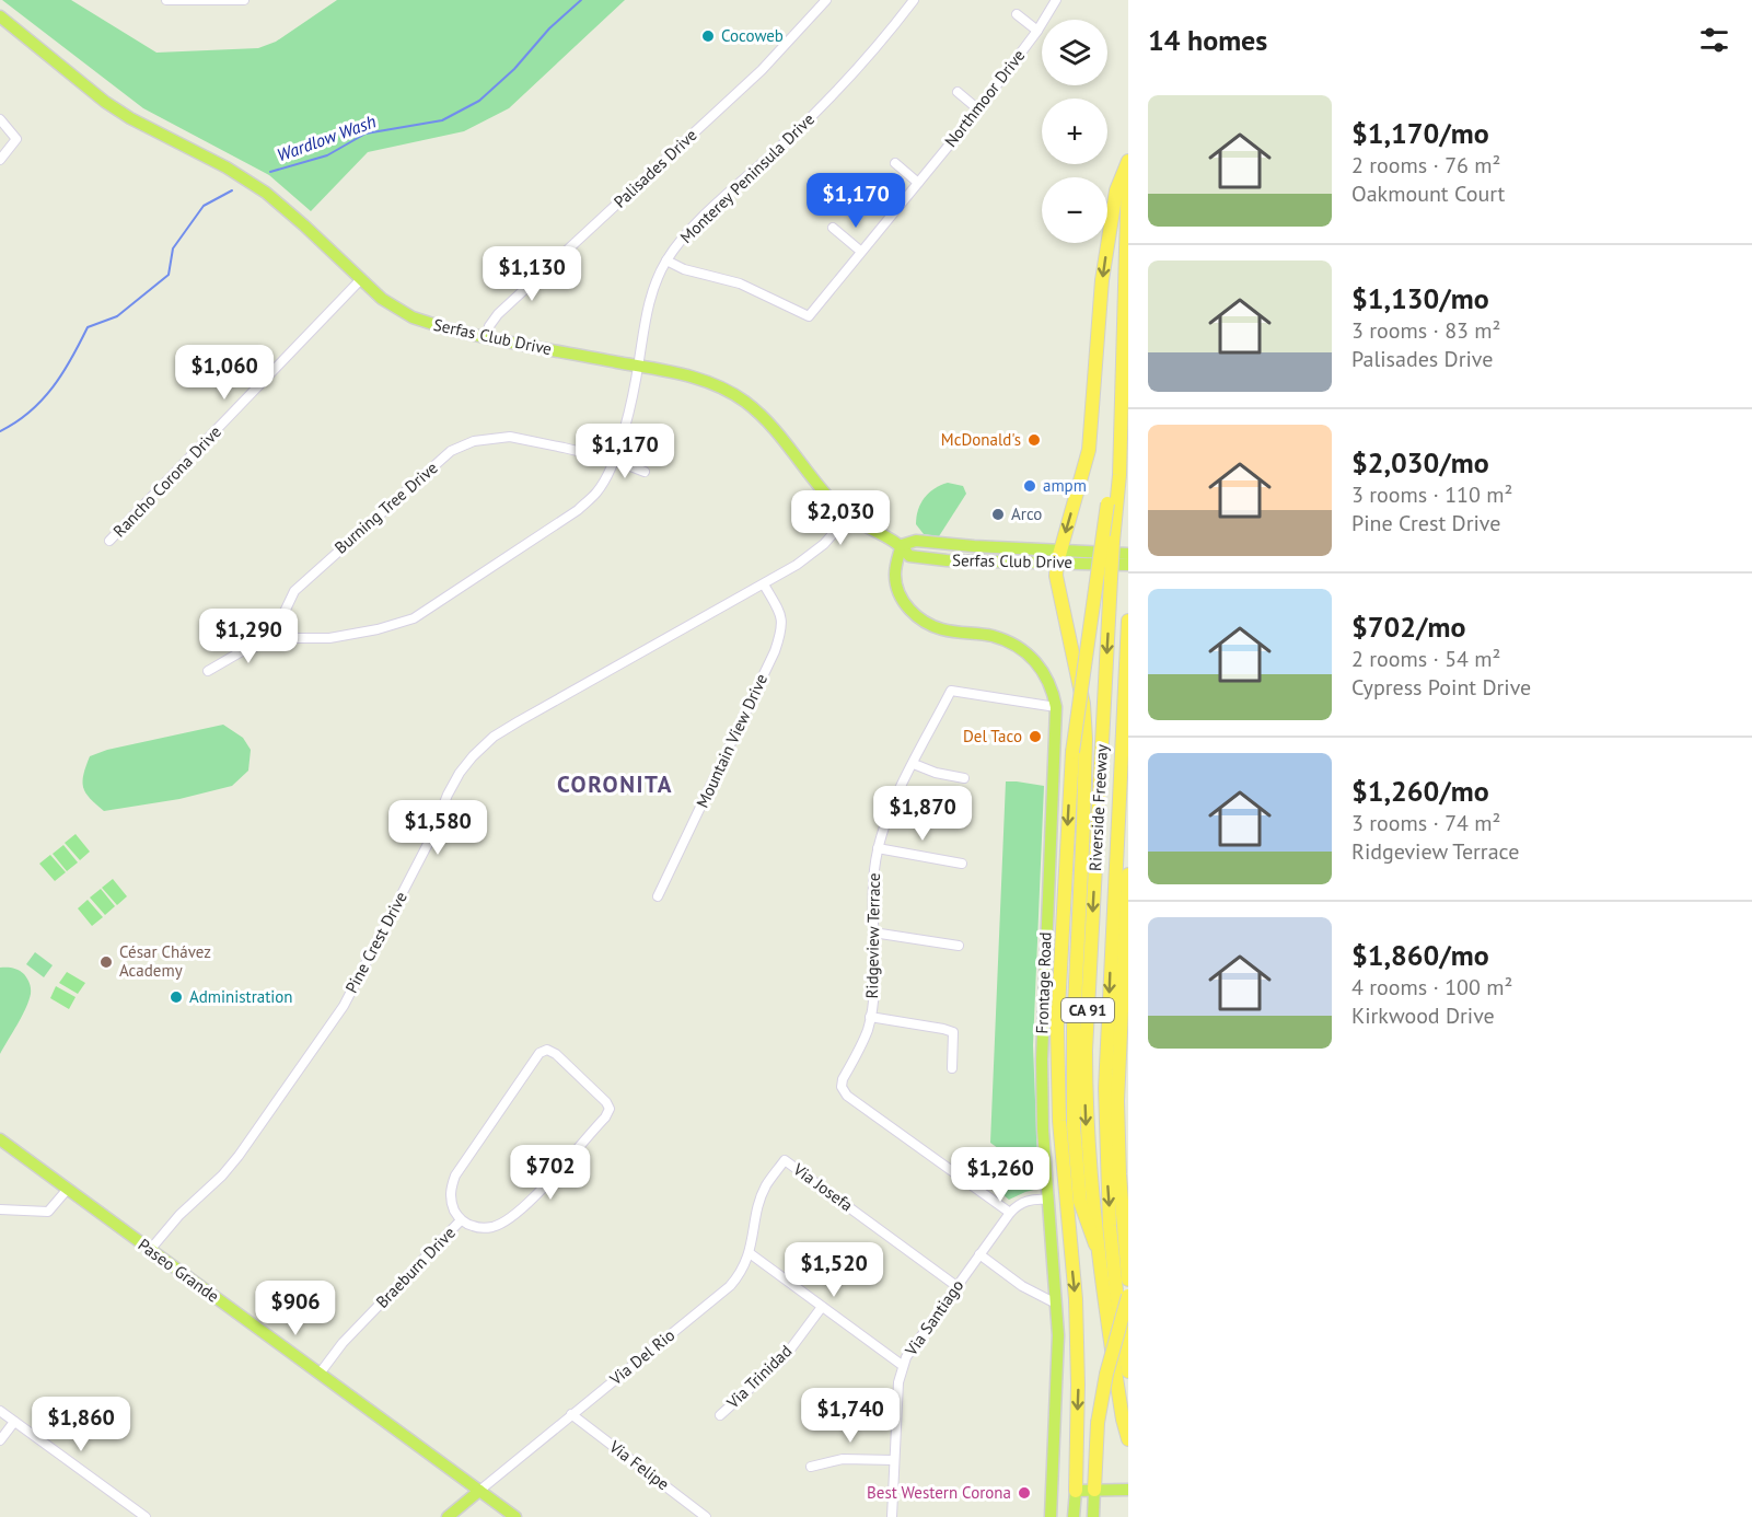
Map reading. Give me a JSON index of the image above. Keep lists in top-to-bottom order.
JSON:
{
  "streets": {
    "highway": ["Riverside Freeway", "CA 91"],
    "main road": [
      "Serfas Club Drive",
      "Frontage Road",
      "Paseo Grande",
      "Via Del Rio"
    ],
    "street": [
      "Northmoor Drive",
      "Palisades Drive",
      "Monterey Peninsula Drive",
      "Rancho Corona Drive",
      "Burning Tree Drive",
      "Mountain View Drive",
      "Ridgeview Terrace",
      "Pine Crest Drive",
      "Via Josefa",
      "Braeburn Drive",
      "Via Santiago",
      "Via Trinidad",
      "Via Felipe"
    ]
  },
  "crossings": [
    ["Northmoor Drive", "Monterey Peninsula Drive"],
    ["Palisades Drive", "Serfas Club Drive"],
    ["Monterey Peninsula Drive", "Serfas Club Drive"],
    ["Monterey Peninsula Drive", "Burning Tree Drive"],
    ["Serfas Club Drive", "Rancho Corona Drive"],
    ["Serfas Club Drive", "Pine Crest Drive"],
    ["Serfas Club Drive", "Frontage Road"],
    ["Mountain View Drive", "Pine Crest Drive"],
    ["Ridgeview Terrace", "Frontage Road"],
    ["Ridgeview Terrace", "Via Santiago"],
    ["Pine Crest Drive", "Paseo Grande"],
    ["Frontage Road", "Via Santiago"],
    ["Via Josefa", "Via Santiago"],
    ["Via Josefa", "Via Del Rio"],
    ["Braeburn Drive", "Paseo Grande"],
    ["Paseo Grande", "Via Del Rio"],
    ["Via Del Rio", "Via Felipe"]
  ],
  "districts": ["CORONITA"],
  "water": ["Wardlow Wash"],
  "places": [
    "Cocoweb",
    "McDonald's",
    "ampm",
    "Arco",
    "Del Taco",
    "César Chávez Academy",
    "Administration",
    "Best Western Corona"
  ],
  "page": {
    "heading": "14 homes",
    "map_buttons": ["+", "−"],
    "list": [
      {
        "name": "$1,170/mo",
        "note": "2 rooms · 76 m² · Oakmount Court"
      },
      {
        "name": "$1,130/mo",
        "note": "3 rooms · 83 m² · Palisades Drive"
      },
      {
        "name": "$2,030/mo",
        "note": "3 rooms · 110 m² · Pine Crest Drive"
      },
      {
        "name": "$702/mo",
        "note": "2 rooms · 54 m² · Cypress Point Drive"
      },
      {
        "name": "$1,260/mo",
        "note": "3 rooms · 74 m² · Ridgeview Terrace"
      },
      {
        "name": "$1,860/mo",
        "note": "4 rooms · 100 m² · Kirkwood Drive"
      }
    ],
    "price": [
      "$1,170",
      "$1,130",
      "$1,060",
      "$1,170",
      "$2,030",
      "$1,290",
      "$1,870",
      "$1,580",
      "$702",
      "$1,260",
      "$1,520",
      "$906",
      "$1,740",
      "$1,860"
    ]
  }
}
